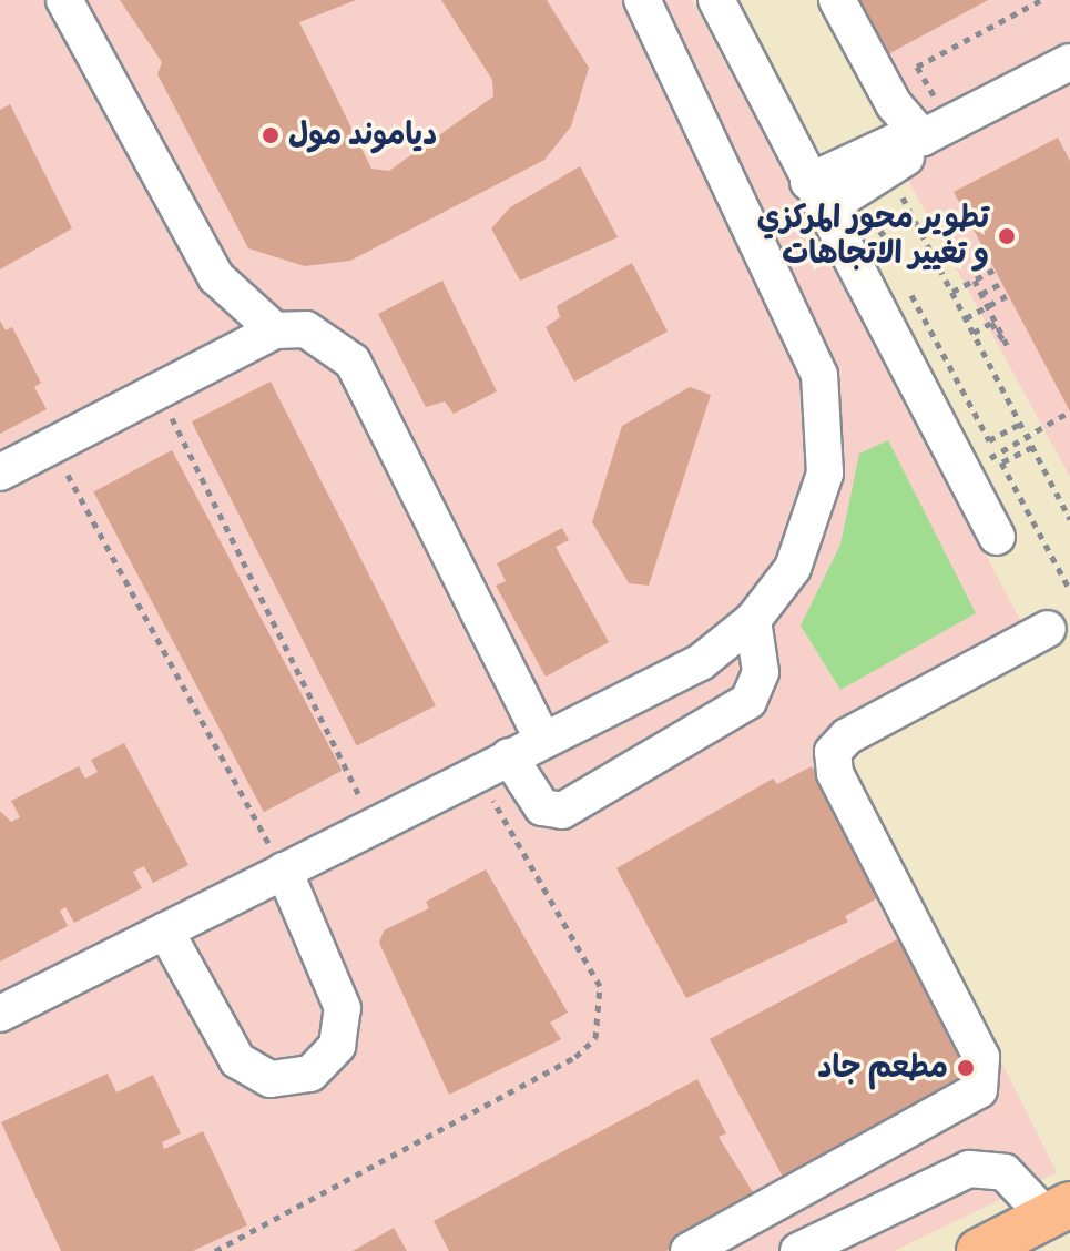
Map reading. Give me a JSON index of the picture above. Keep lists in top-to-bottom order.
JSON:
{
  "places": ["دياموند مول", "تطوير محور المركزي و تغيير الاتجاهات", "مطعم جاد"]
}
